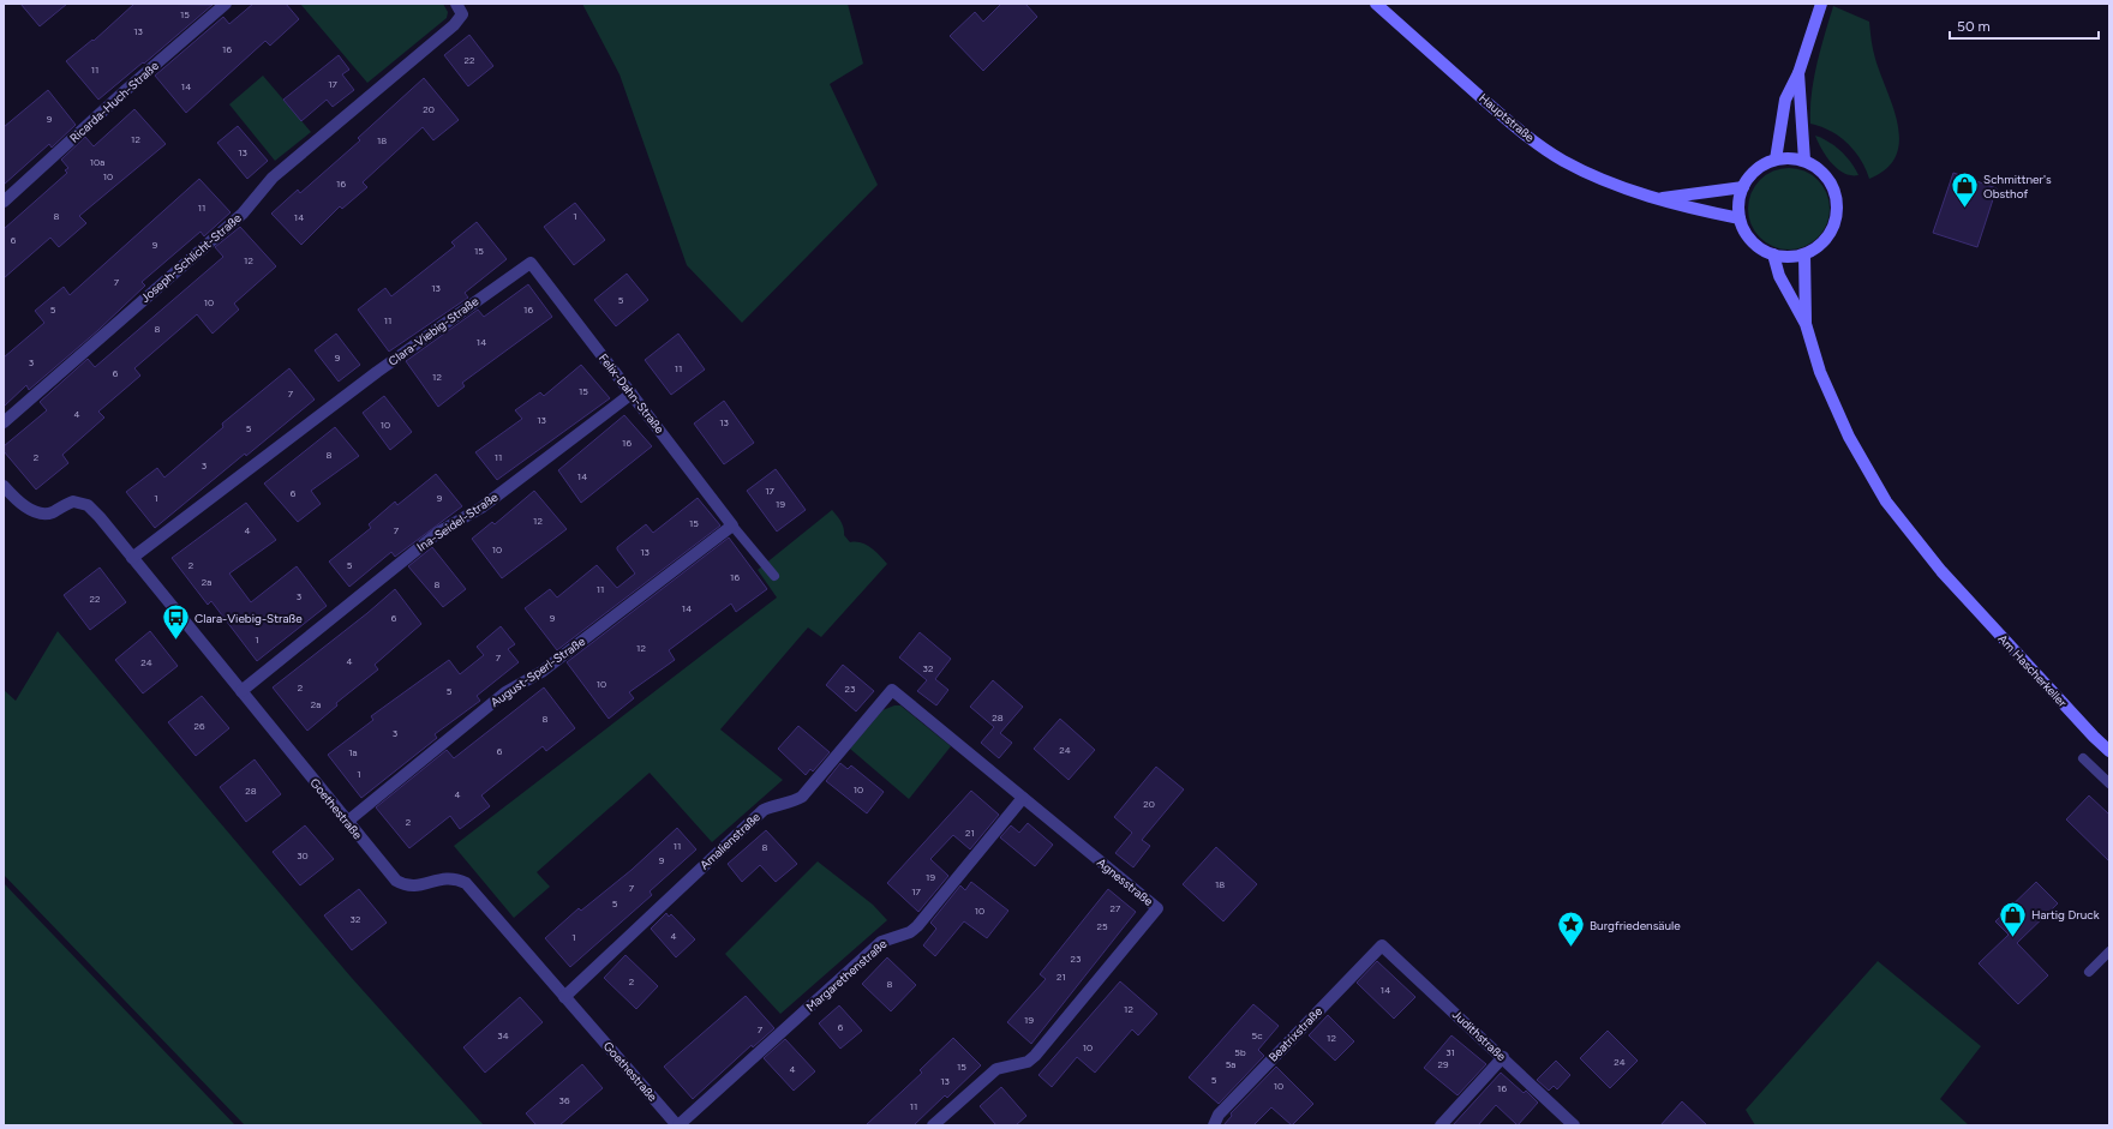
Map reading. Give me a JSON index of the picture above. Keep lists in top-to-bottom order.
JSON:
{
  "streets": {
    "main road": ["Hauptstraße", "Am Hascherkeller"],
    "street": [
      "Ricarda-Huch-Straße",
      "Joseph-Schlicht-Straße",
      "Clara-Viebig-Straße",
      "Felix-Dahn-Straße",
      "Ina-Seidel-Straße",
      "August-Sperl-Straße",
      "Goethestraße",
      "Amalienstraße",
      "Agnesstraße",
      "Margarethenstraße",
      "Beatrixstraße",
      "Judithstraße"
    ]
  },
  "crossings": [
    ["Clara-Viebig-Straße", "Felix-Dahn-Straße"],
    ["Clara-Viebig-Straße", "Goethestraße"],
    ["Felix-Dahn-Straße", "Ina-Seidel-Straße"],
    ["Felix-Dahn-Straße", "August-Sperl-Straße"],
    ["Ina-Seidel-Straße", "Goethestraße"],
    ["August-Sperl-Straße", "Goethestraße"],
    ["Goethestraße", "Amalienstraße"],
    ["Goethestraße", "Margarethenstraße"],
    ["Amalienstraße", "Agnesstraße"],
    ["Agnesstraße", "Margarethenstraße"],
    ["Beatrixstraße", "Judithstraße"]
  ],
  "places": {
    "shop": ["Schmittner's Obsthof", "Hartig Druck"],
    "bus stop": ["Clara-Viebig-Straße"],
    "place": ["Burgfriedensäule"]
  },
  "house_numbers": [
    "15",
    "13",
    "16",
    "22",
    "11",
    "17",
    "14",
    "20",
    "9",
    "12",
    "18",
    "13",
    "10a",
    "10",
    "16",
    "11",
    "8",
    "1",
    "14",
    "6",
    "9",
    "15",
    "12",
    "7",
    "13",
    "5",
    "10",
    "5",
    "16",
    "11",
    "8",
    "14",
    "9",
    "3",
    "11",
    "6",
    "12",
    "15",
    "7",
    "4",
    "13",
    "13",
    "10",
    "5",
    "16",
    "8",
    "2",
    "11",
    "3",
    "14",
    "17",
    "6",
    "1",
    "9",
    "19",
    "12",
    "15",
    "4",
    "7",
    "10",
    "13",
    "2",
    "5",
    "16",
    "2a",
    "8",
    "11",
    "3",
    "22",
    "14",
    "6",
    "9",
    "1",
    "12",
    "7",
    "4",
    "24",
    "32",
    "10",
    "2",
    "23",
    "5",
    "2a",
    "28",
    "8",
    "26",
    "3",
    "24",
    "6",
    "1a",
    "1",
    "10",
    "28",
    "4",
    "20",
    "2",
    "21",
    "11",
    "8",
    "30",
    "9",
    "19",
    "18",
    "7",
    "17",
    "5",
    "27",
    "10",
    "32",
    "25",
    "4",
    "1",
    "23",
    "21",
    "2",
    "8",
    "14",
    "12",
    "19",
    "6",
    "7",
    "34",
    "5c",
    "12",
    "10",
    "5b",
    "31",
    "24",
    "5a",
    "29",
    "15",
    "4",
    "5",
    "13",
    "10",
    "16",
    "36",
    "11"
  ],
  "scale_bar": "50 m"
}
